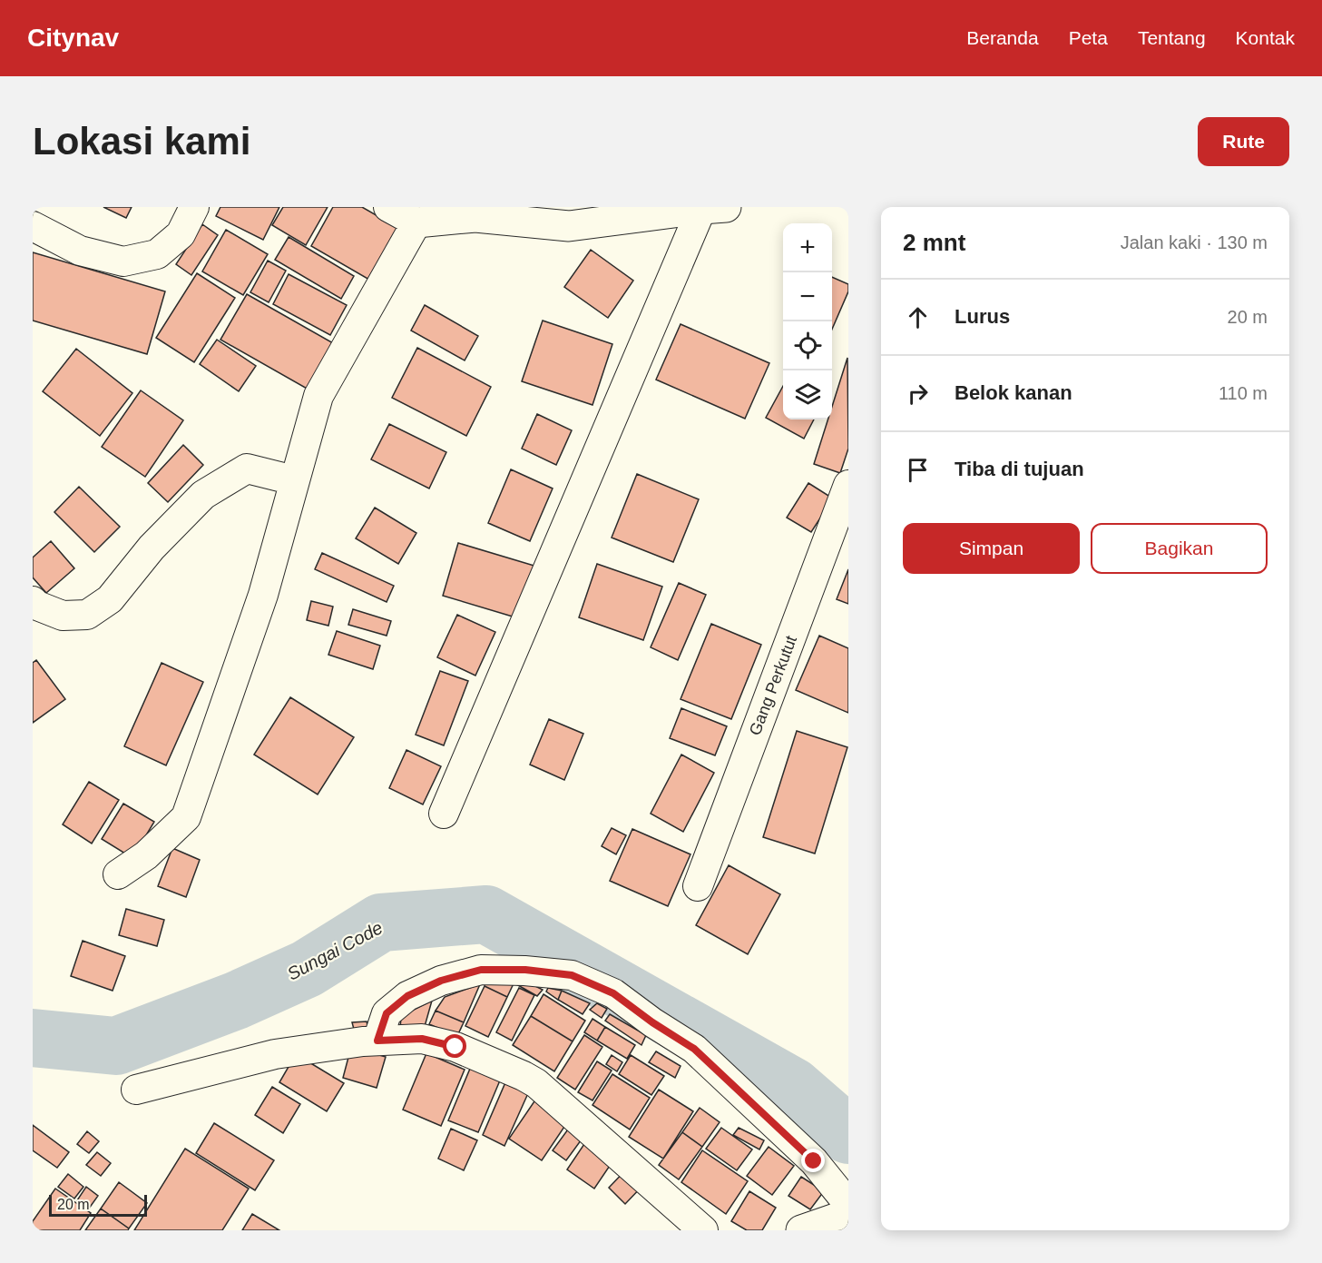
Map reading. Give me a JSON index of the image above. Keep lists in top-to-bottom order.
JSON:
{
  "streets": {
    "street": ["Gang Perkutut"]
  },
  "water": ["Sungai Code"],
  "scale_bar": "20 m",
  "page": {
    "header": "Citynav",
    "nav": [
      "Beranda",
      "Peta",
      "Tentang",
      "Kontak"
    ],
    "buttons": [
      "Rute",
      ["Simpan", "Bagikan"]
    ],
    "title": "Lokasi kami",
    "heading": ["2 mnt", "Jalan kaki · 130 m"],
    "map_buttons": ["+", "−"],
    "list": [
      ["Lurus", "20 m"],
      ["Belok kanan", "110 m"],
      "Tiba di tujuan"
    ],
    "scale": "20 m"
  }
}
